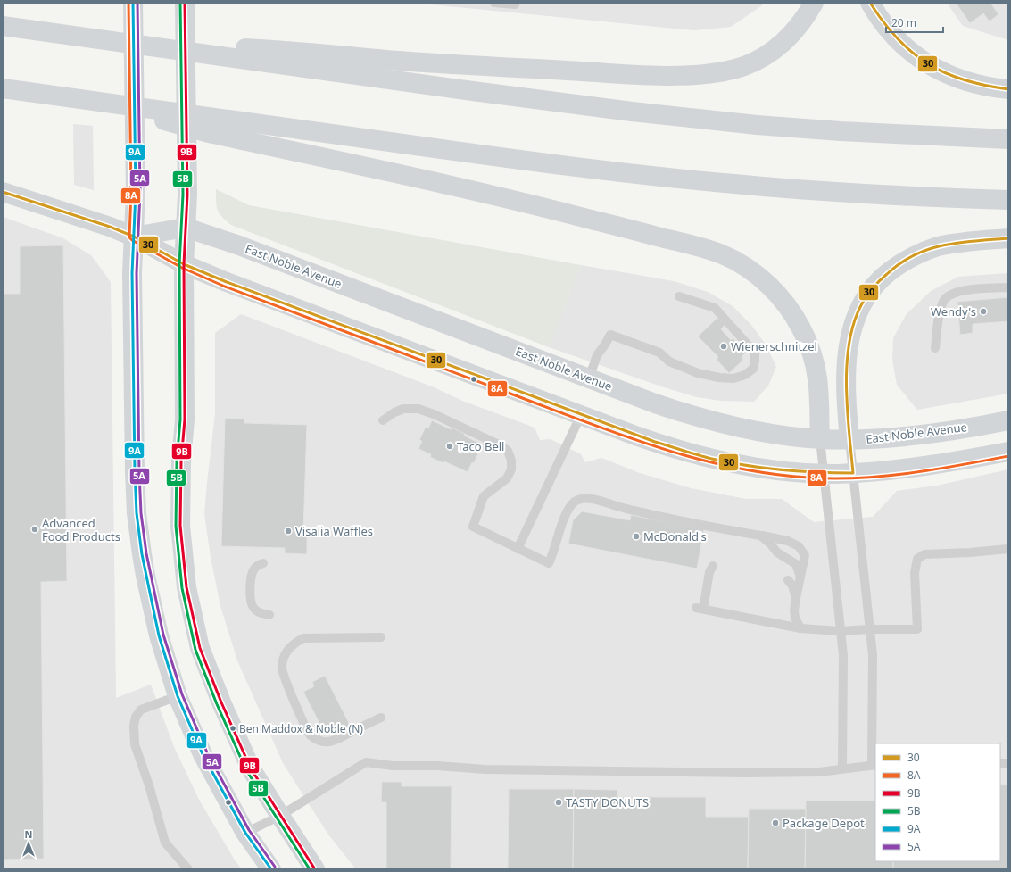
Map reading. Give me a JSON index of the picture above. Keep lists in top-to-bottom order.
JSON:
{
  "streets": {
    "main road": ["East Noble Avenue"]
  },
  "places": [
    "Wendy's",
    "Wienerschnitzel",
    "Taco Bell",
    "Advanced Food Products",
    "Visalia Waffles",
    "McDonald's",
    "Ben Maddox & Noble (N)",
    "TASTY DONUTS",
    "Package Depot"
  ],
  "lines": [
    "transit line 30",
    "transit line 8A",
    "transit line 9B",
    "transit line 5B",
    "transit line 9A",
    "transit line 5A"
  ],
  "legend": [
    "30",
    "8A",
    "9B",
    "5B",
    "9A",
    "5A"
  ],
  "scale_bar": "20 m",
  "north": "top"
}
